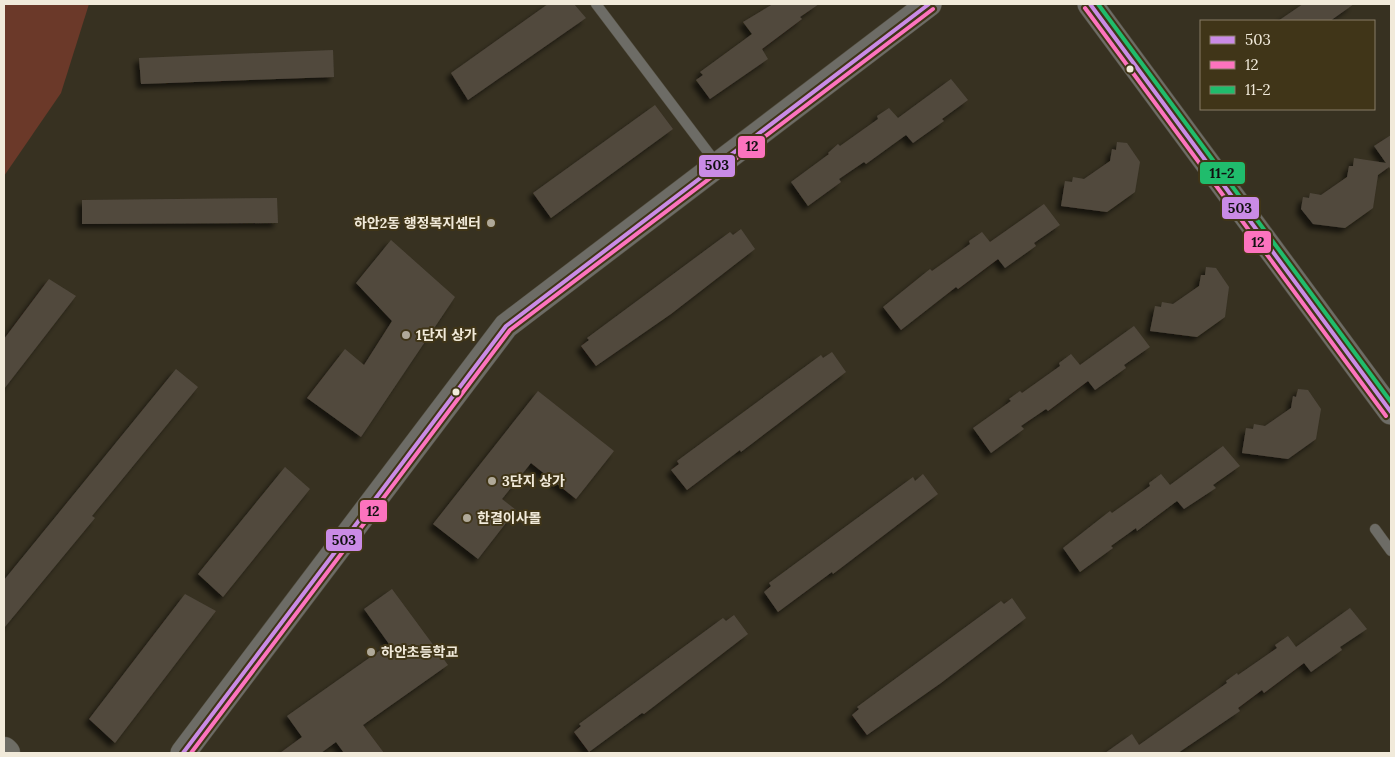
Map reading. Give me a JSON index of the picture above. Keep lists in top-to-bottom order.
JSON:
{
  "places": [
    "하안2동 행정복지센터",
    "1단지 상가",
    "3단지 상가",
    "한결이사몰",
    "하안초등학교"
  ],
  "lines": ["transit line 503", "transit line 11-2", "transit line 12"],
  "legend": ["503", "12", "11-2"]
}
